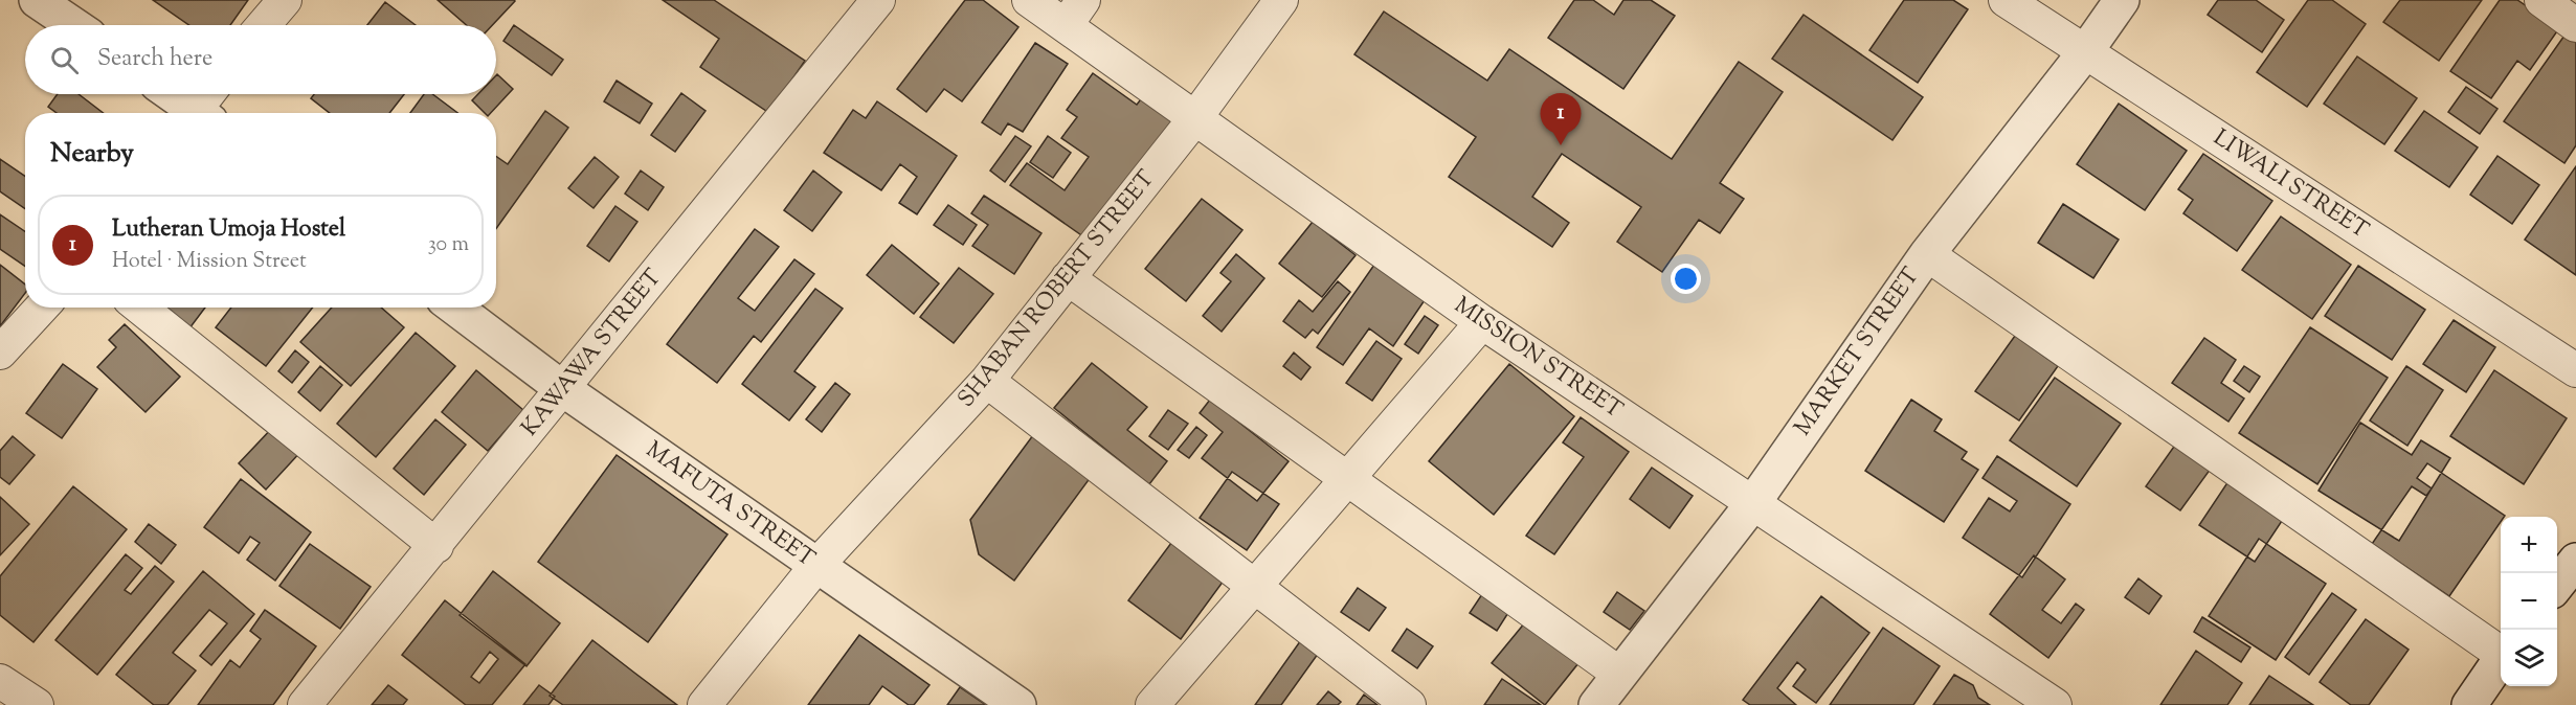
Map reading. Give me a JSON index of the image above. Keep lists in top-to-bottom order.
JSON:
{
  "streets": {
    "street": [
      "LIWALI STREET",
      "SHABAN ROBERT STREET",
      "MARKET STREET",
      "KAWAWA STREET",
      "MISSION STREET",
      "MAFUTA STREET"
    ]
  },
  "crossings": [
    ["LIWALI STREET", "MARKET STREET"],
    ["SHABAN ROBERT STREET", "MISSION STREET"],
    ["SHABAN ROBERT STREET", "MAFUTA STREET"],
    ["MARKET STREET", "MISSION STREET"],
    ["KAWAWA STREET", "MAFUTA STREET"]
  ],
  "page": {
    "search": "Search here",
    "pins": "1",
    "heading": "Nearby",
    "list": [
      {
        "mark": "1",
        "name": "Lutheran Umoja Hostel",
        "note": "Hotel · Mission Street",
        "value": "30 m"
      }
    ],
    "map_buttons": ["+", "−"]
  }
}
